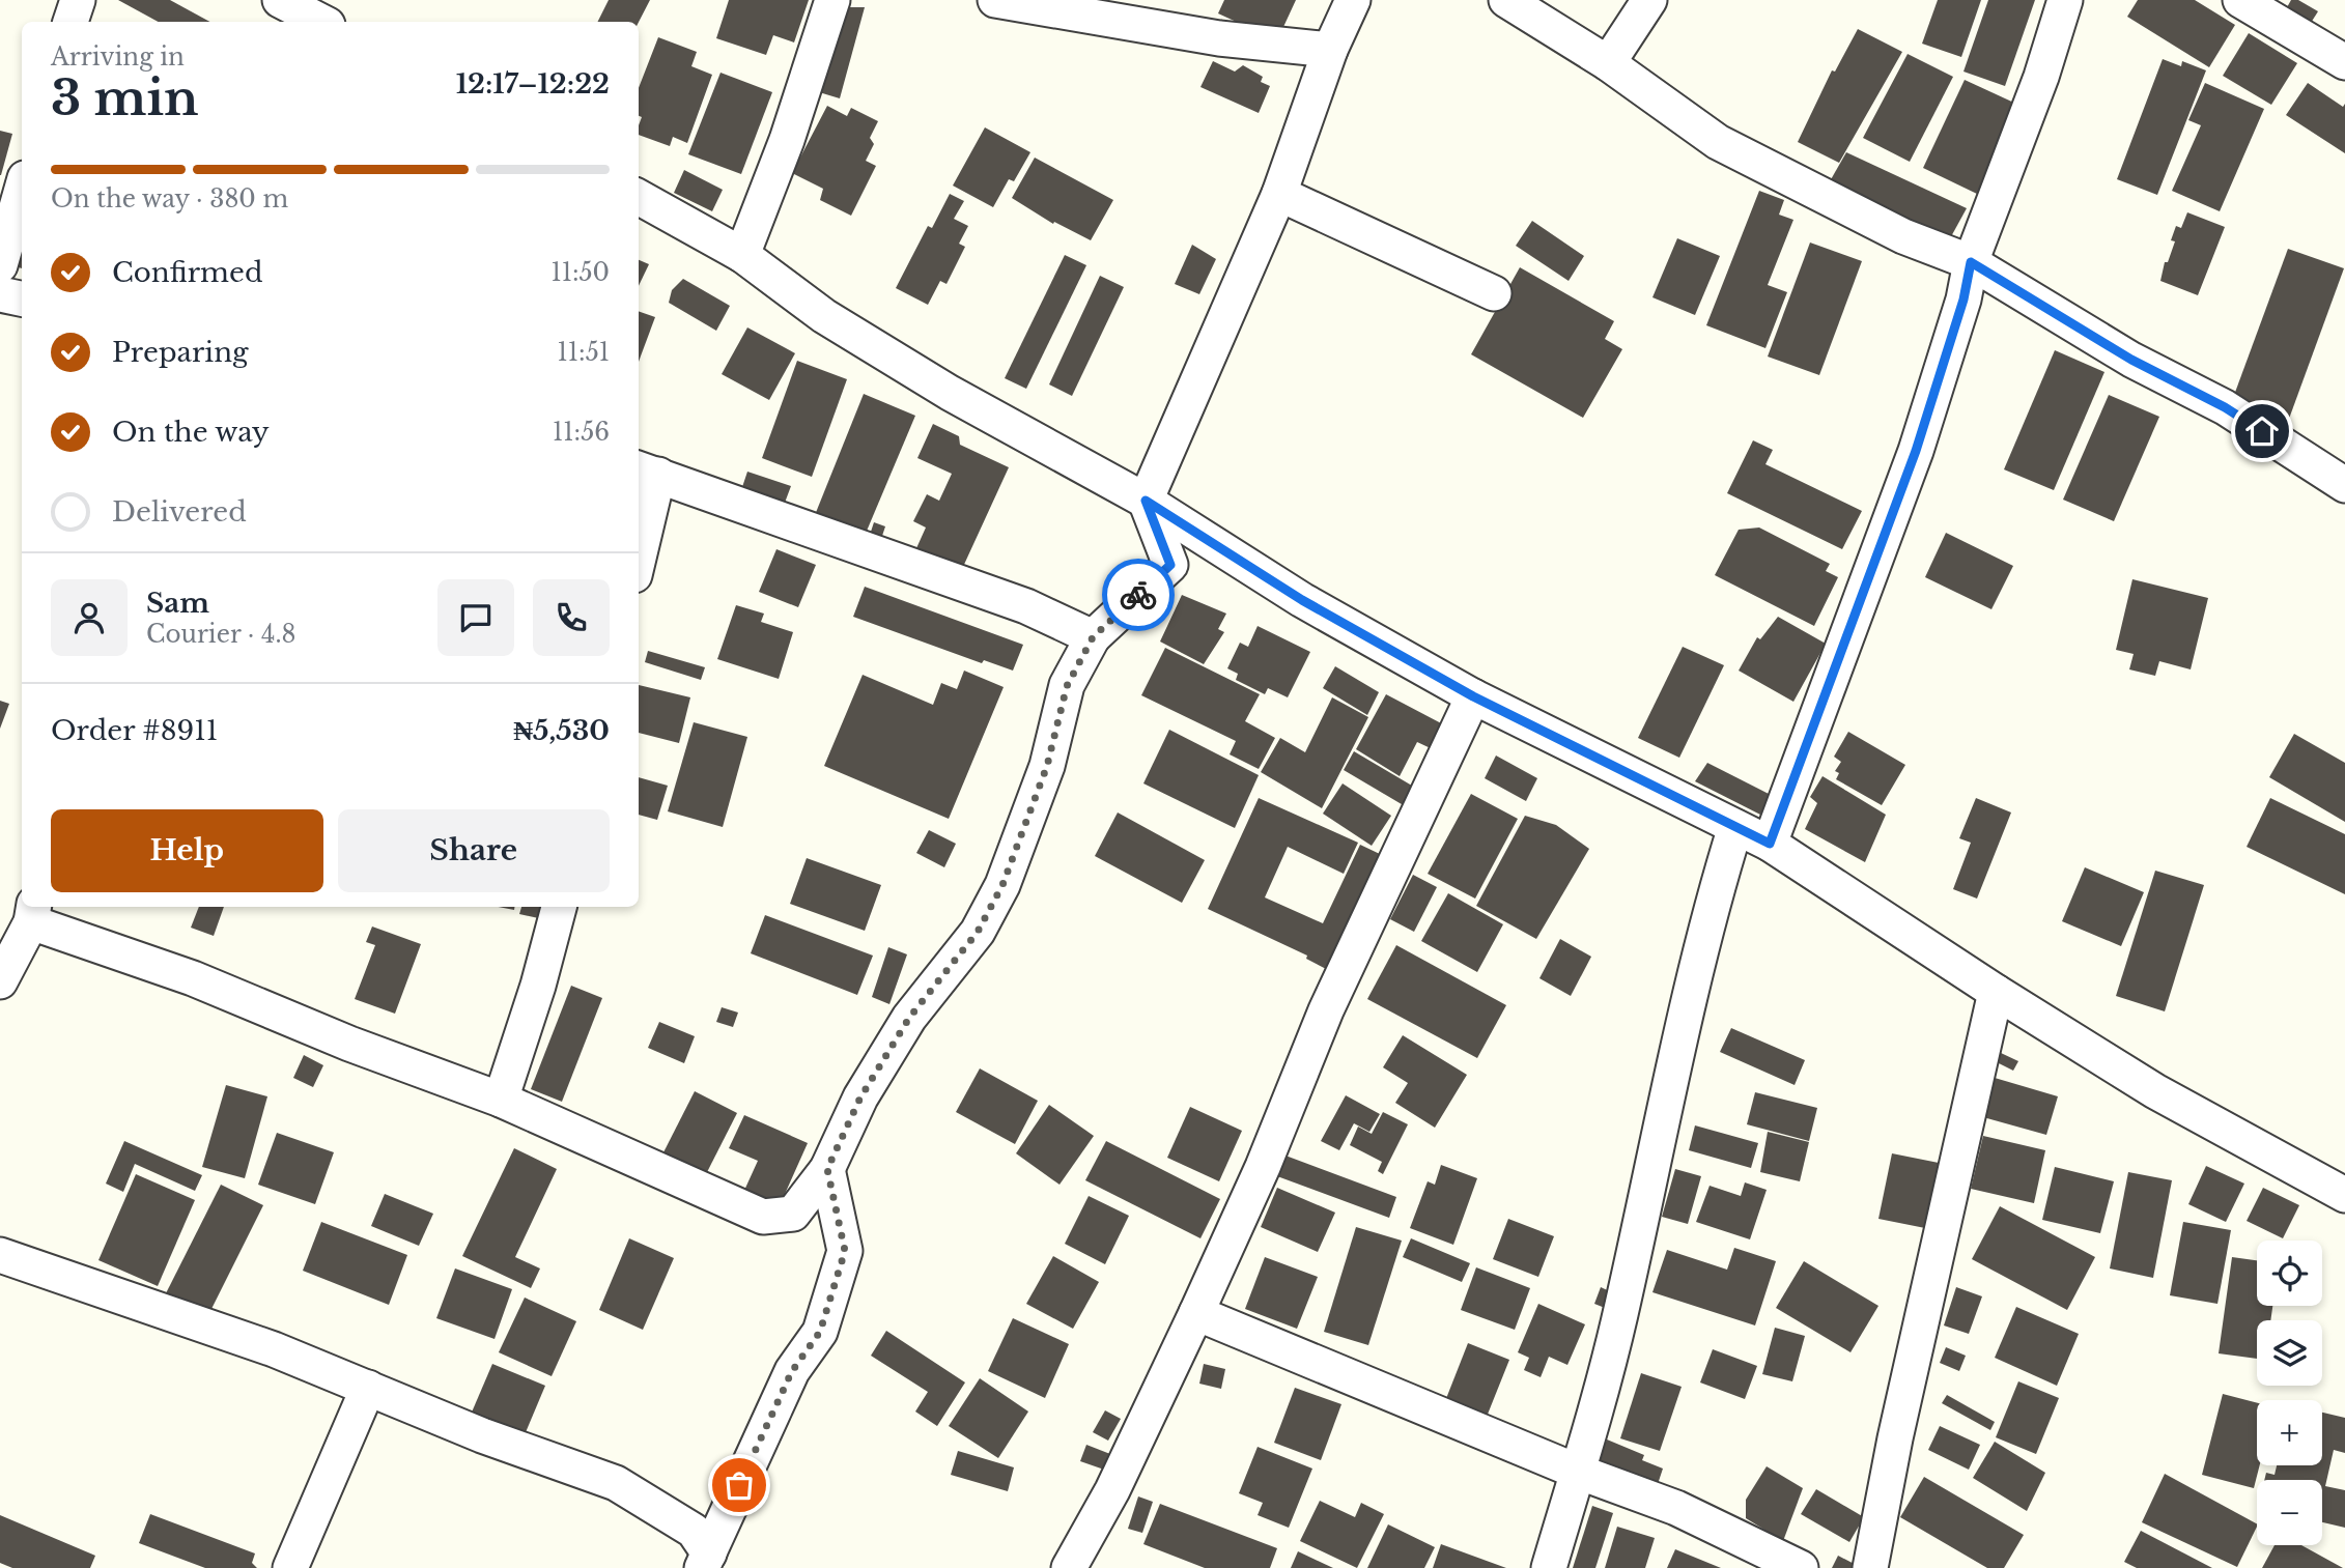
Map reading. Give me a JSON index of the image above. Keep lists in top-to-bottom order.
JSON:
{
  "page": {
    "heading": ["3 min", "Arriving in", "12:17–12:22"],
    "panel": [
      "Sam",
      "Courier · 4.8",
      "Order #8911",
      "₦5,530"
    ],
    "bar": "On the way · 380 m",
    "list": [
      ["Confirmed", "11:50"],
      ["Preparing", "11:51"],
      ["On the way", "11:56"],
      "Delivered"
    ],
    "buttons": ["Help", "Share"],
    "map_buttons": ["+", "−"]
  }
}
